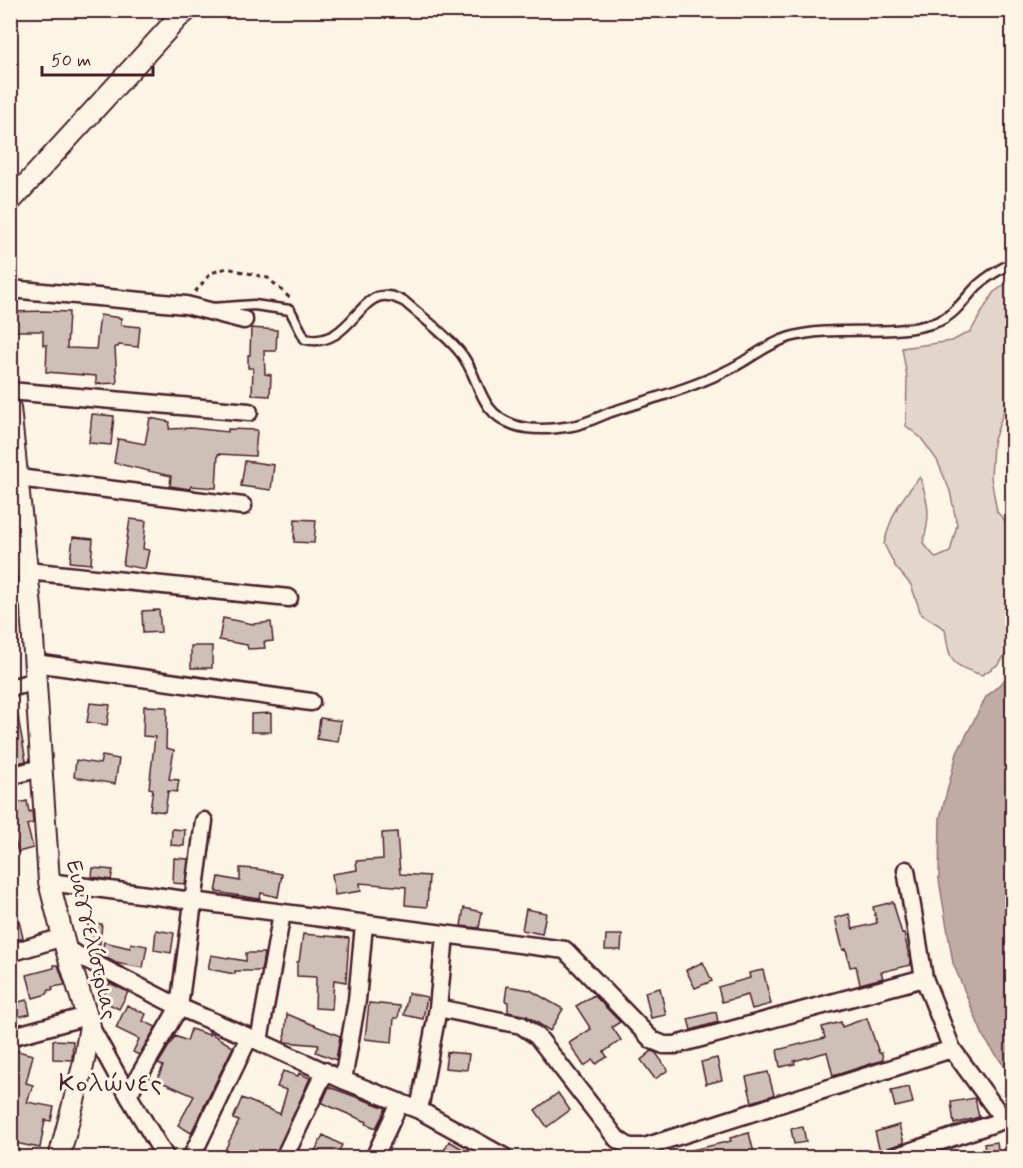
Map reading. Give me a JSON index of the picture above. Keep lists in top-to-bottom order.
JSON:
{
  "streets": {
    "street": ["Ευαγγελίστριας"]
  },
  "districts": ["Κολώνες"],
  "scale_bar": "50 m"
}
